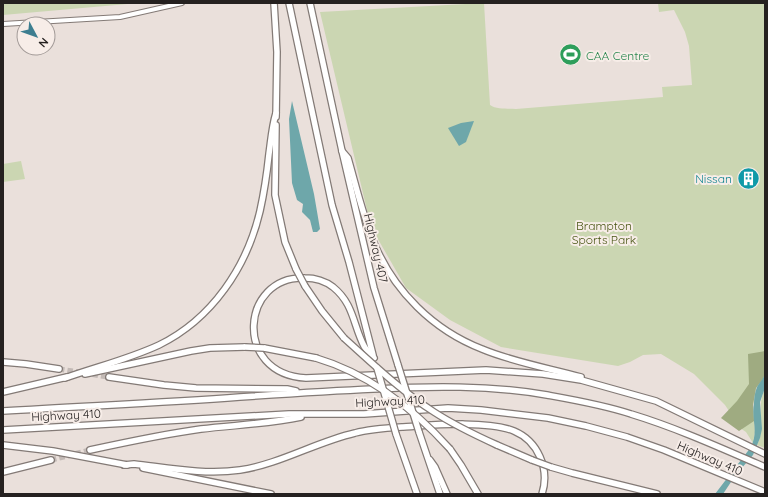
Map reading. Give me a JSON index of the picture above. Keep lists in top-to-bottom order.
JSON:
{
  "streets": {
    "highway": ["Highway 407", "Highway 410"]
  },
  "parks": ["Brampton Sports Park"],
  "places": {
    "sports": ["CAA Centre"],
    "building": ["Nissan"]
  },
  "north": "bottom right"
}
